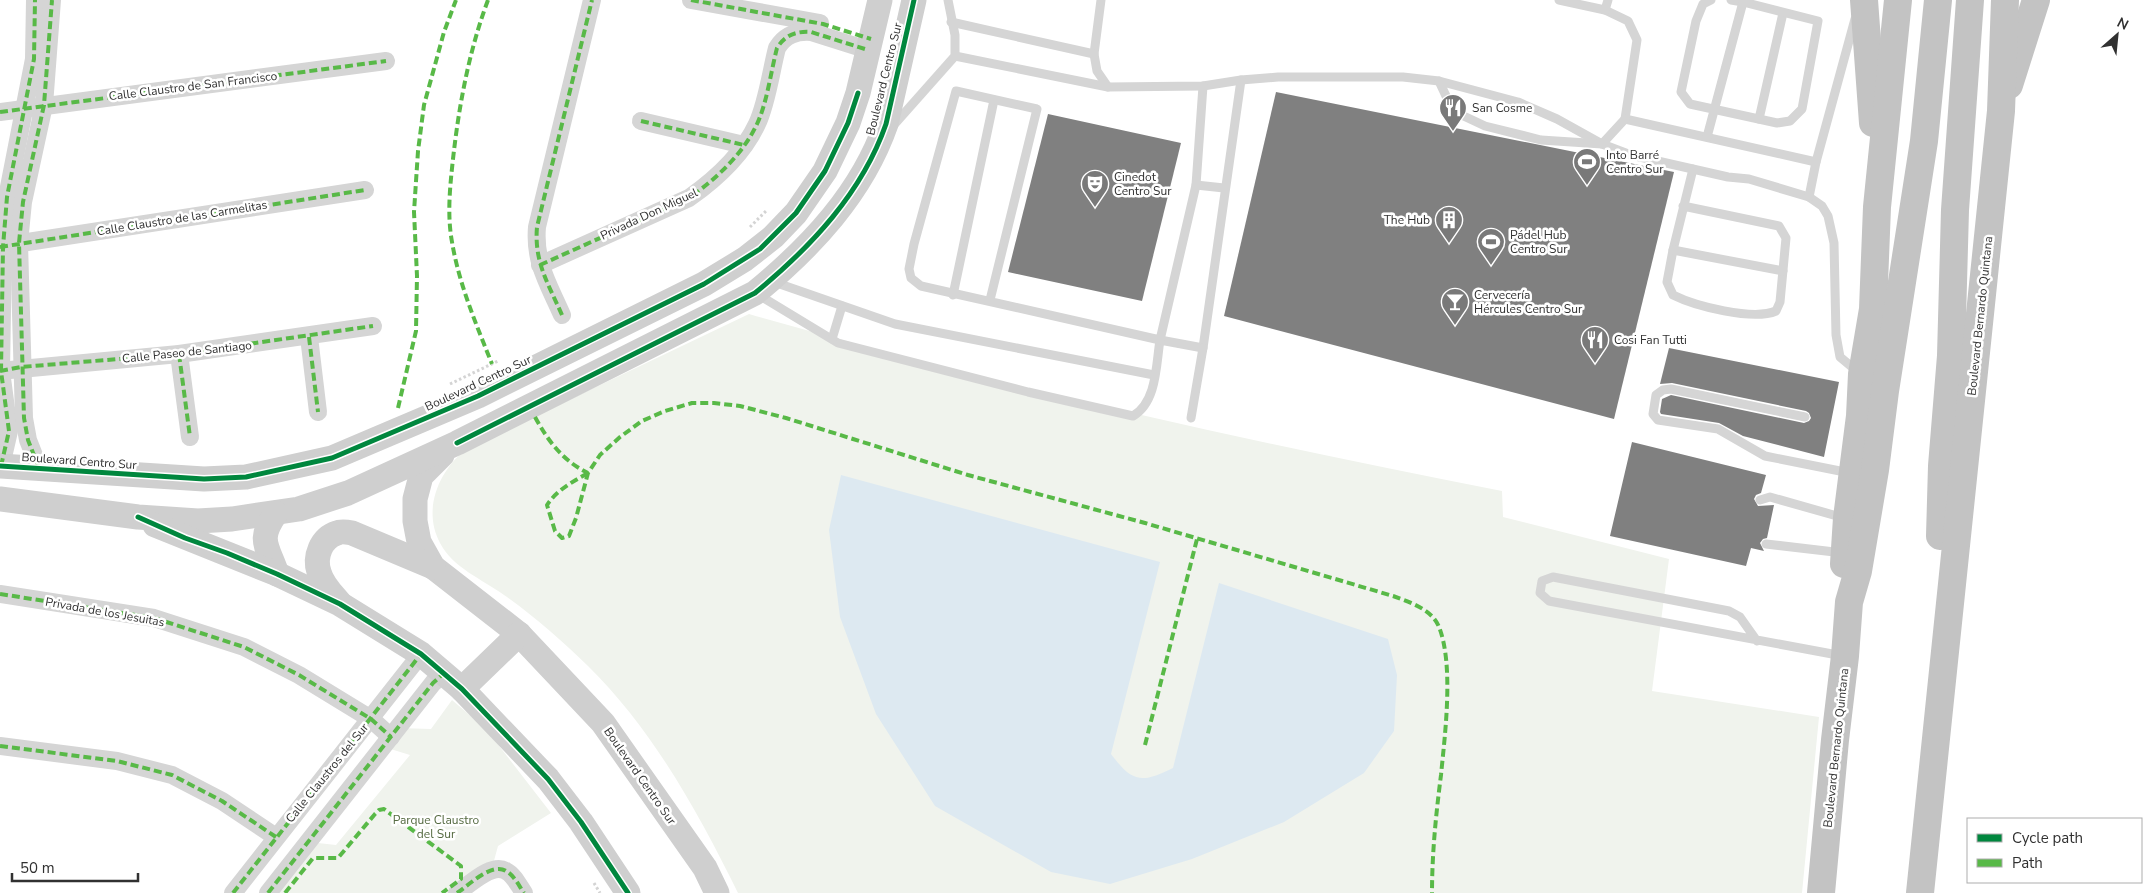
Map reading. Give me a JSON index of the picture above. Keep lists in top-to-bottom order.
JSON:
{
  "streets": {
    "highway": ["Boulevard Bernardo Quintana"],
    "street": [
      "Boulevard Centro Sur",
      "Calle Claustro de San Francisco",
      "Privada Don Miguel",
      "Calle Claustro de las Carmelitas",
      "Calle Paseo de Santiago",
      "Privada de los Jesuitas",
      "Calle Claustros del Sur"
    ]
  },
  "crossings": [
    ["Boulevard Centro Sur", "Privada Don Miguel"],
    ["Privada de los Jesuitas", "Calle Claustros del Sur"]
  ],
  "parks": ["Parque Claustro del Sur"],
  "places": {
    "restaurant": ["San Cosme", "Cosi Fan Tutti"],
    "sports": ["Into Barré Centro Sur", "Pádel Hub Centro Sur"],
    "theatre": ["Cinedot Centro Sur"],
    "building": ["The Hub"],
    "bar": ["Cervecería Hércules Centro Sur"]
  },
  "legend": ["Cycle path", "Path"],
  "scale_bar": "50 m",
  "north": "top right"
}
